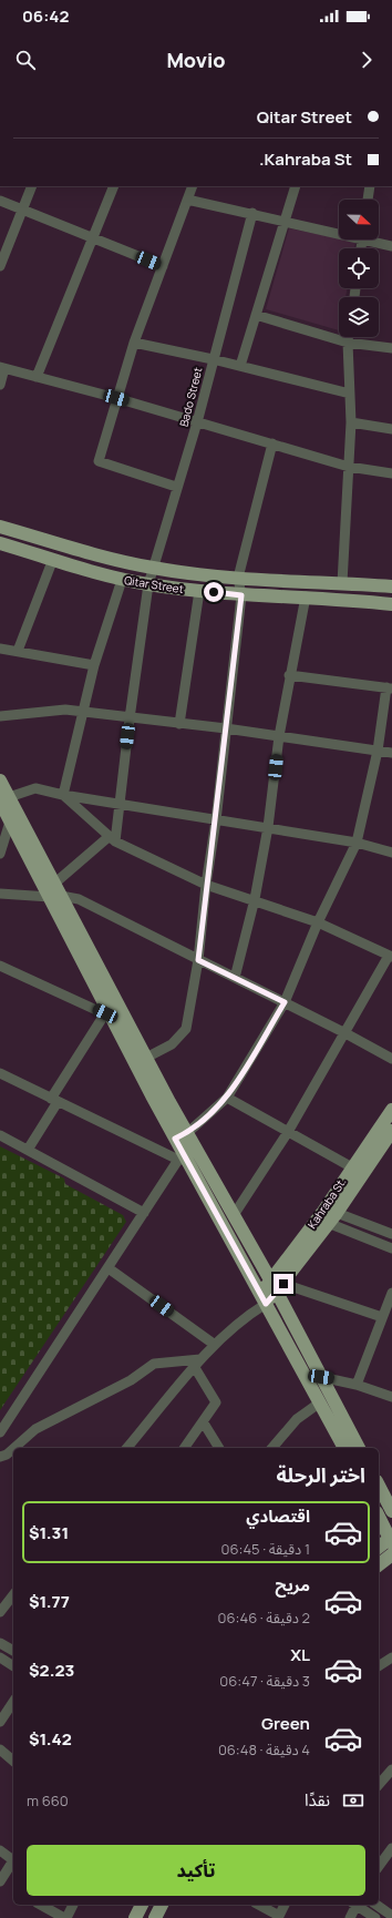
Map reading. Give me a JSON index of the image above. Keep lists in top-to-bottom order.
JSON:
{
  "streets": {
    "main road": ["Qitar Street", "Kahraba St."],
    "street": ["Bado Street"]
  },
  "crossings": [
    ["Bado Street", "Qitar Street"]
  ],
  "north": "right",
  "page": {
    "status": "06:42",
    "header": "Movio",
    "banner": ["Qitar Street", "Kahraba St."],
    "heading": "اختر الرحلة",
    "list": [
      {
        "name": "اقتصادي",
        "note": "1 دقيقة · 06:45",
        "value": "$1.31"
      },
      {
        "name": "مريح",
        "note": "2 دقيقة · 06:46",
        "value": "$1.77"
      },
      {
        "name": "XL",
        "note": "3 دقيقة · 06:47",
        "value": "$2.23"
      },
      {
        "name": "Green",
        "note": "4 دقيقة · 06:48",
        "value": "$1.42"
      }
    ],
    "pay": ["نقدًا", "660 m"],
    "buttons": "تأكيد"
  }
}
